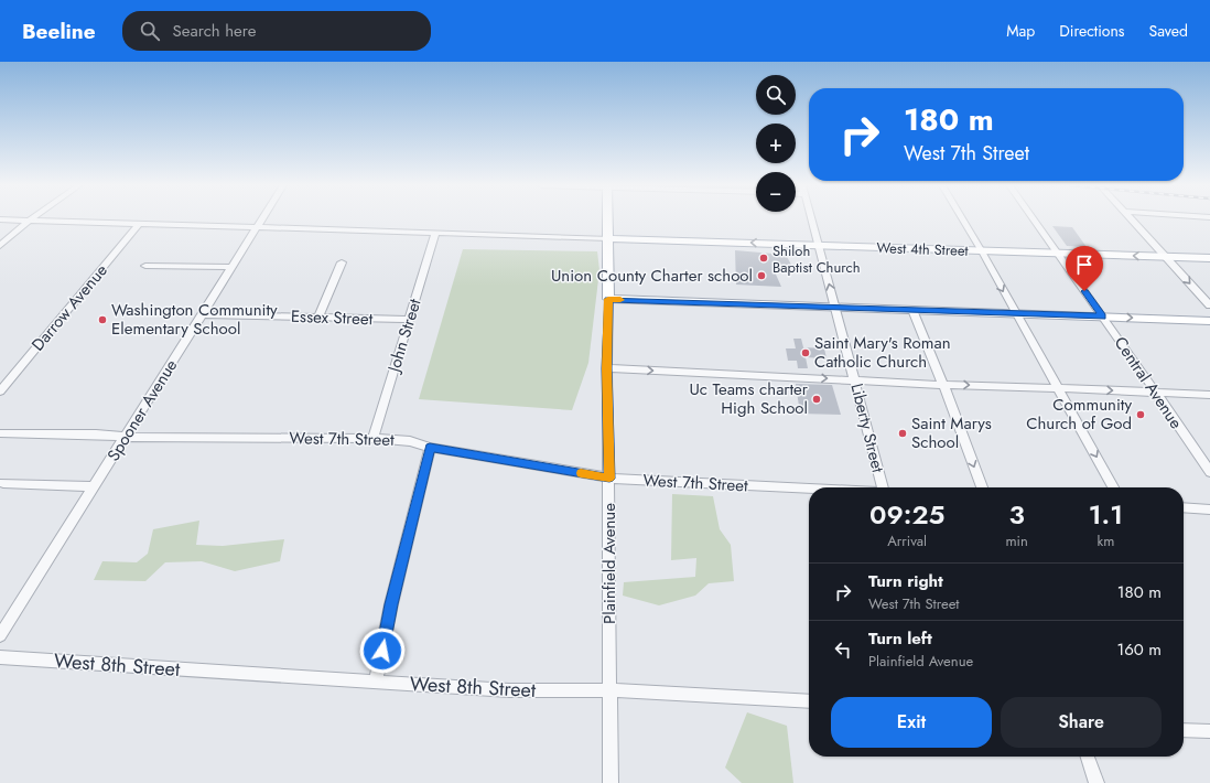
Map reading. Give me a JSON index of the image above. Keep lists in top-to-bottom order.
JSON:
{
  "streets": {
    "main road": ["West 4th Street", "Plainfield Avenue"],
    "street": [
      "Darrow Avenue",
      "Essex Street",
      "John Street",
      "Central Avenue",
      "Spooner Avenue",
      "Liberty Street",
      "West 7th Street",
      "West 8th Street"
    ]
  },
  "crossings": [
    ["West 4th Street", "Darrow Avenue"],
    ["West 4th Street", "John Street"],
    ["West 4th Street", "Central Avenue"],
    ["West 4th Street", "Spooner Avenue"],
    ["West 4th Street", "Liberty Street"],
    ["West 4th Street", "Plainfield Avenue"],
    ["Essex Street", "John Street"],
    ["Essex Street", "Spooner Avenue"],
    ["John Street", "West 7th Street"],
    ["Spooner Avenue", "West 7th Street"],
    ["West 7th Street", "Plainfield Avenue"],
    ["Plainfield Avenue", "West 8th Street"]
  ],
  "places": [
    "Shiloh Baptist Church",
    "Union County Charter school",
    "Washington Community Elementary School",
    "Saint Mary's Roman Catholic Church",
    "Uc Teams charter High School",
    "Community Church of God",
    "Saint Marys School"
  ],
  "page": {
    "header": "Beeline",
    "search": "Search here",
    "nav": ["Map", "Directions", "Saved"],
    "map_buttons": ["+", "−"],
    "turn": ["180 m", "West 7th Street"],
    "eta": [
      "09:25",
      "Arrival",
      "3",
      "min",
      "1.1",
      "km"
    ],
    "list": [
      {
        "name": "Turn right",
        "note": "West 7th Street",
        "value": "180 m"
      },
      {
        "name": "Turn left",
        "note": "Plainfield Avenue",
        "value": "160 m"
      }
    ],
    "buttons": ["Exit", "Share"]
  }
}
